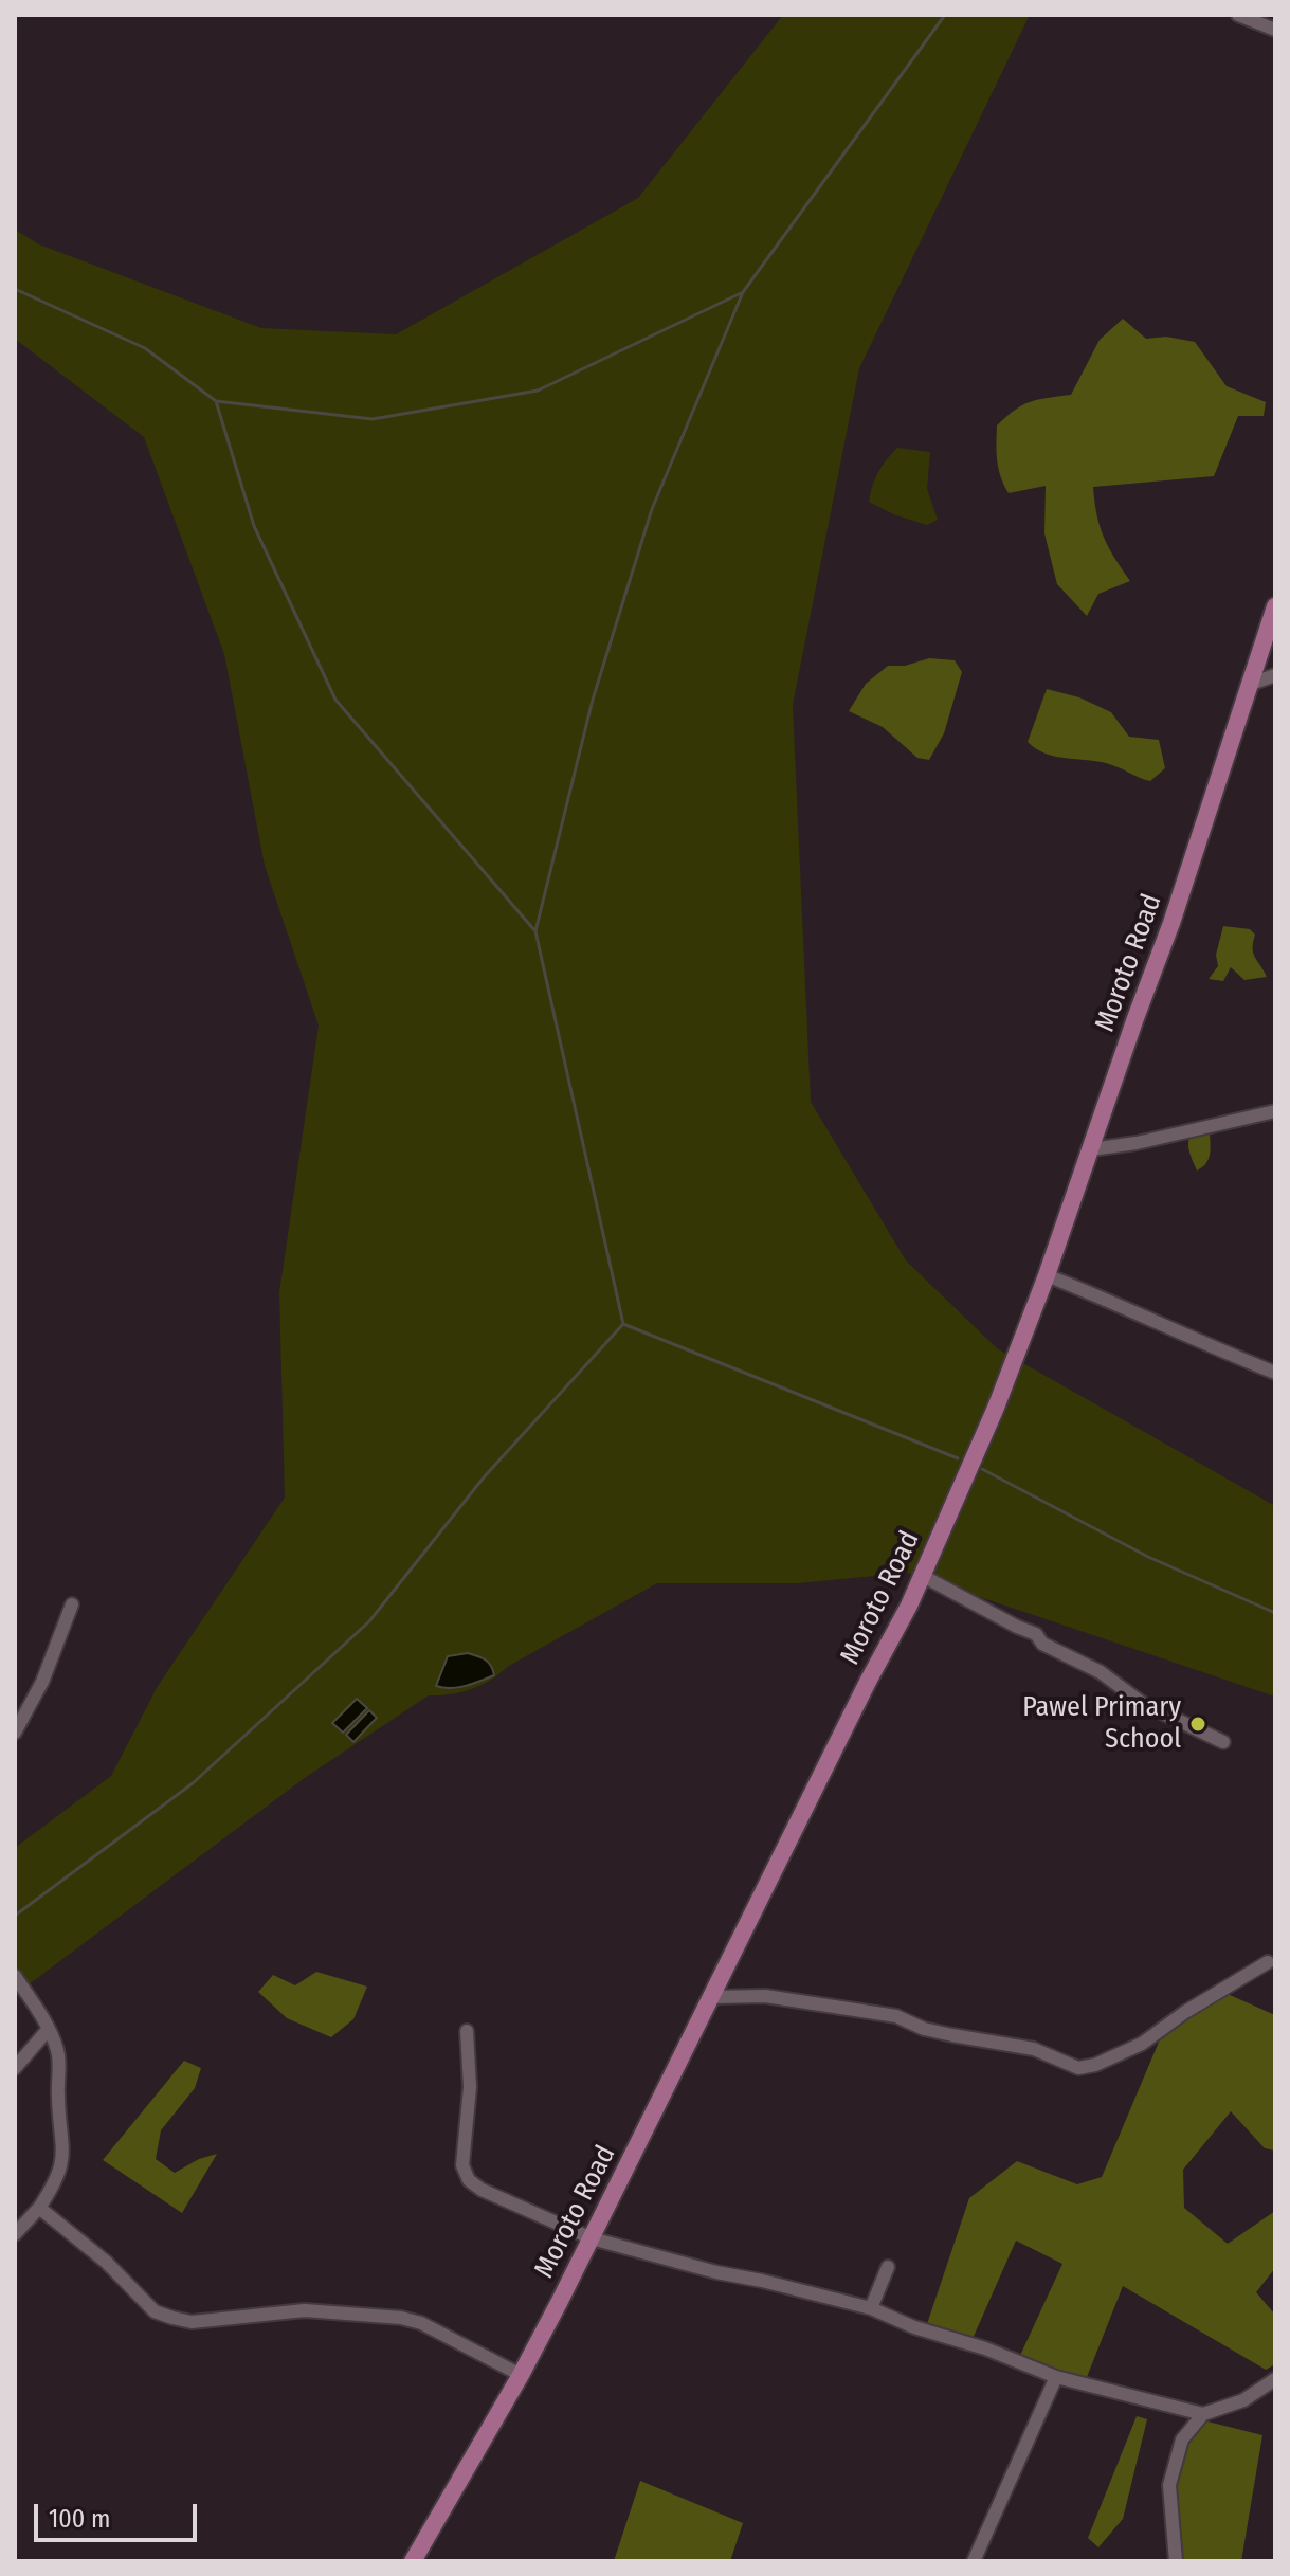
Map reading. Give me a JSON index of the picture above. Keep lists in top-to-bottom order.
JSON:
{
  "streets": {
    "main road": ["Moroto Road"]
  },
  "places": ["Pawel Primary School"],
  "scale_bar": "100 m"
}
